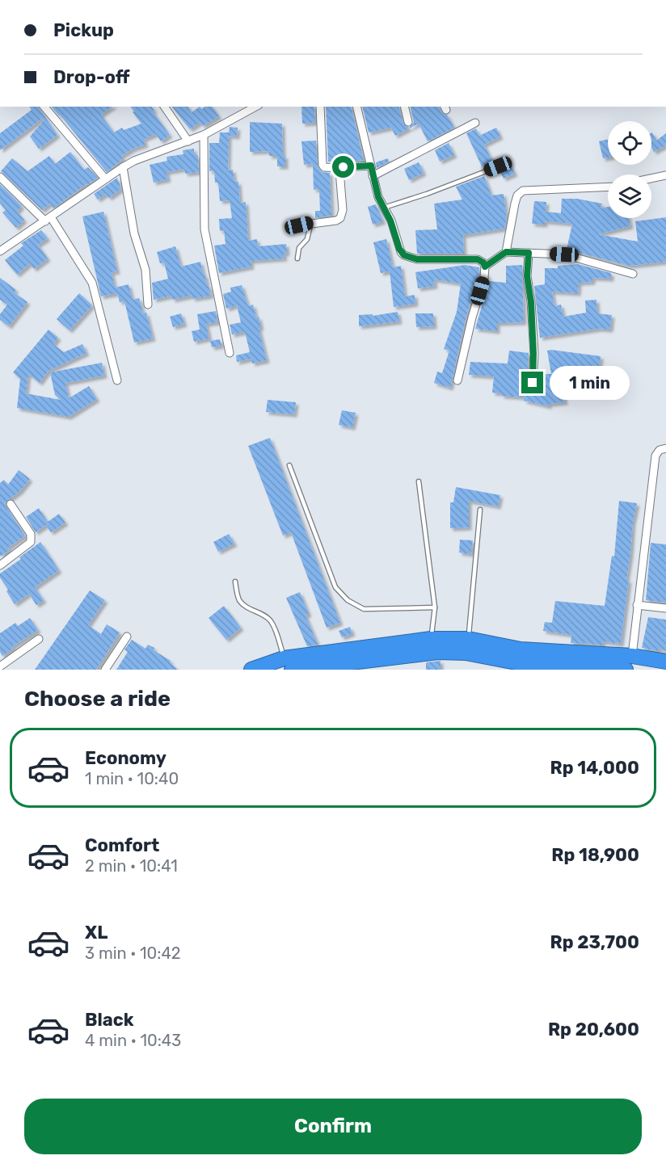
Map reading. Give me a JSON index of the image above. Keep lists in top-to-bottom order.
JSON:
{
  "page": {
    "banner": ["Pickup", "Drop-off"],
    "bubble": "1 min",
    "heading": "Choose a ride",
    "list": [
      {
        "name": "Economy",
        "note": "1 min · 10:40",
        "value": "Rp 14,000"
      },
      {
        "name": "Comfort",
        "note": "2 min · 10:41",
        "value": "Rp 18,900"
      },
      {
        "name": "XL",
        "note": "3 min · 10:42",
        "value": "Rp 23,700"
      },
      {
        "name": "Black",
        "note": "4 min · 10:43",
        "value": "Rp 20,600"
      }
    ],
    "buttons": "Confirm"
  }
}
